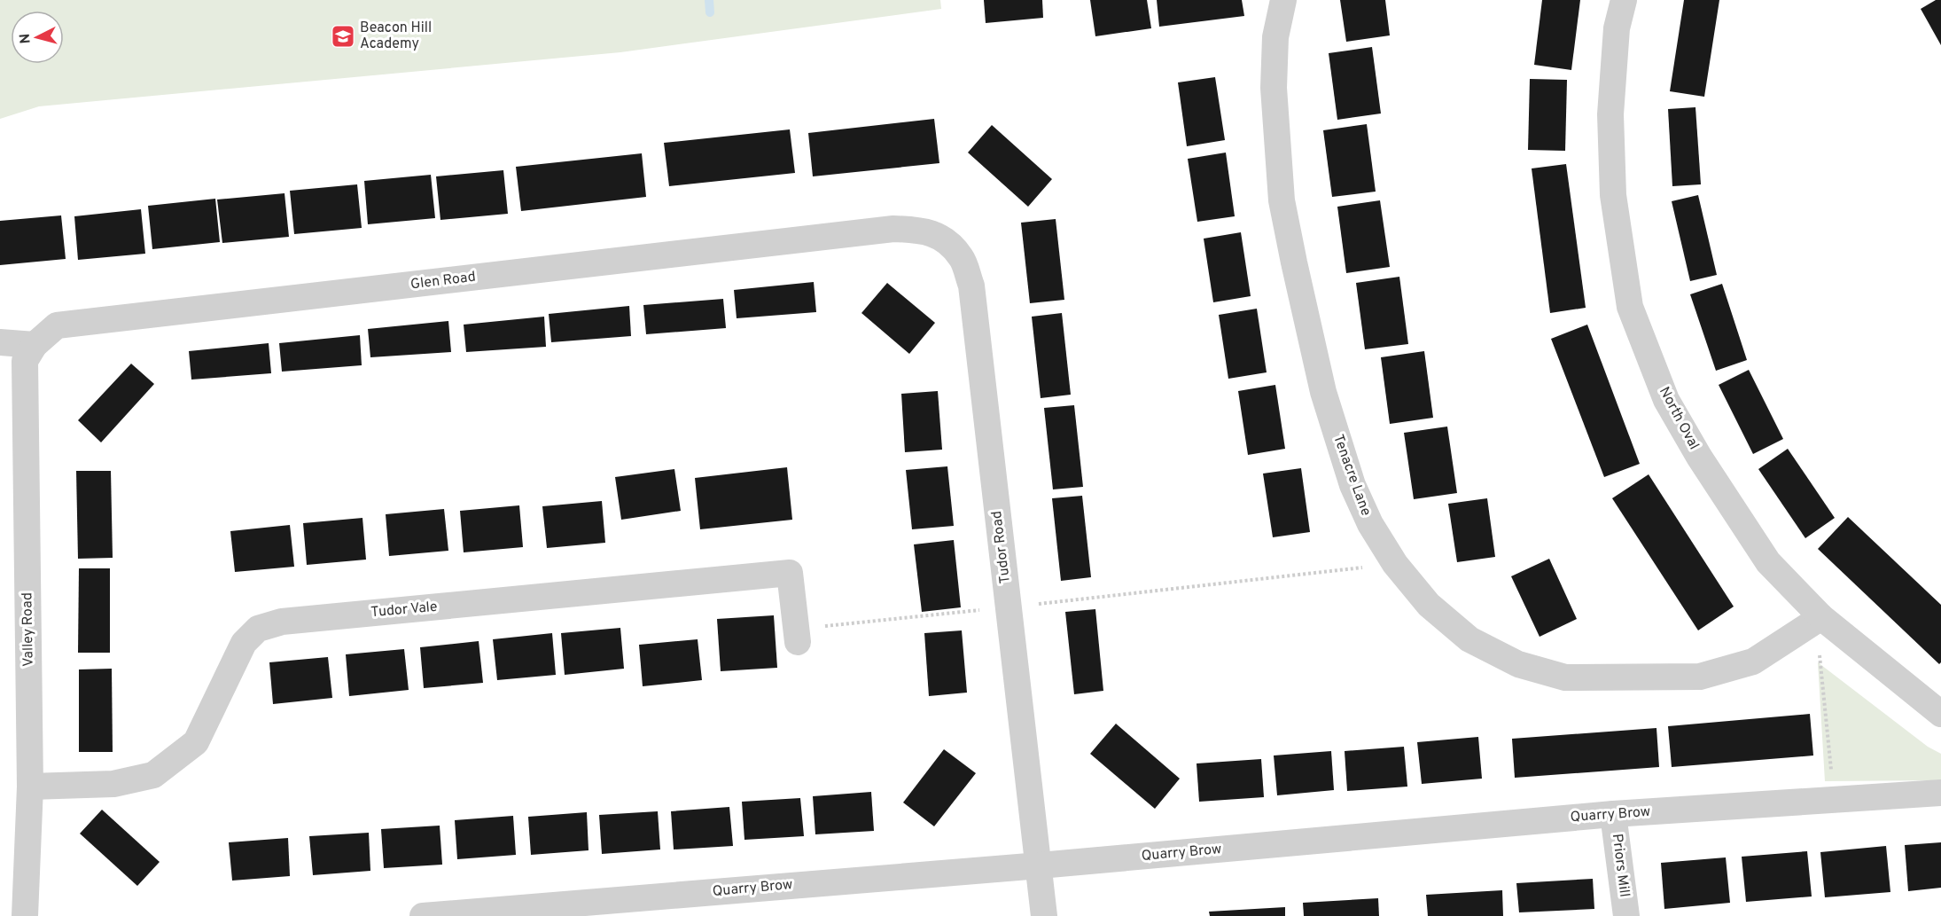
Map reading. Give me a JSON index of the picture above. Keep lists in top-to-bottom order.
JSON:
{
  "streets": {
    "street": [
      "Glen Road",
      "North Oval",
      "Tenacre Lane",
      "Tudor Road",
      "Tudor Vale",
      "Valley Road",
      "Quarry Brow",
      "Priors Mill"
    ]
  },
  "crossings": [
    ["Glen Road", "Tudor Road"],
    ["Glen Road", "Valley Road"],
    ["North Oval", "Tenacre Lane"],
    ["Tudor Road", "Quarry Brow"],
    ["Tudor Vale", "Valley Road"],
    ["Quarry Brow", "Priors Mill"]
  ],
  "places": {
    "school or university": ["Beacon Hill Academy"]
  },
  "north": "left"
}
